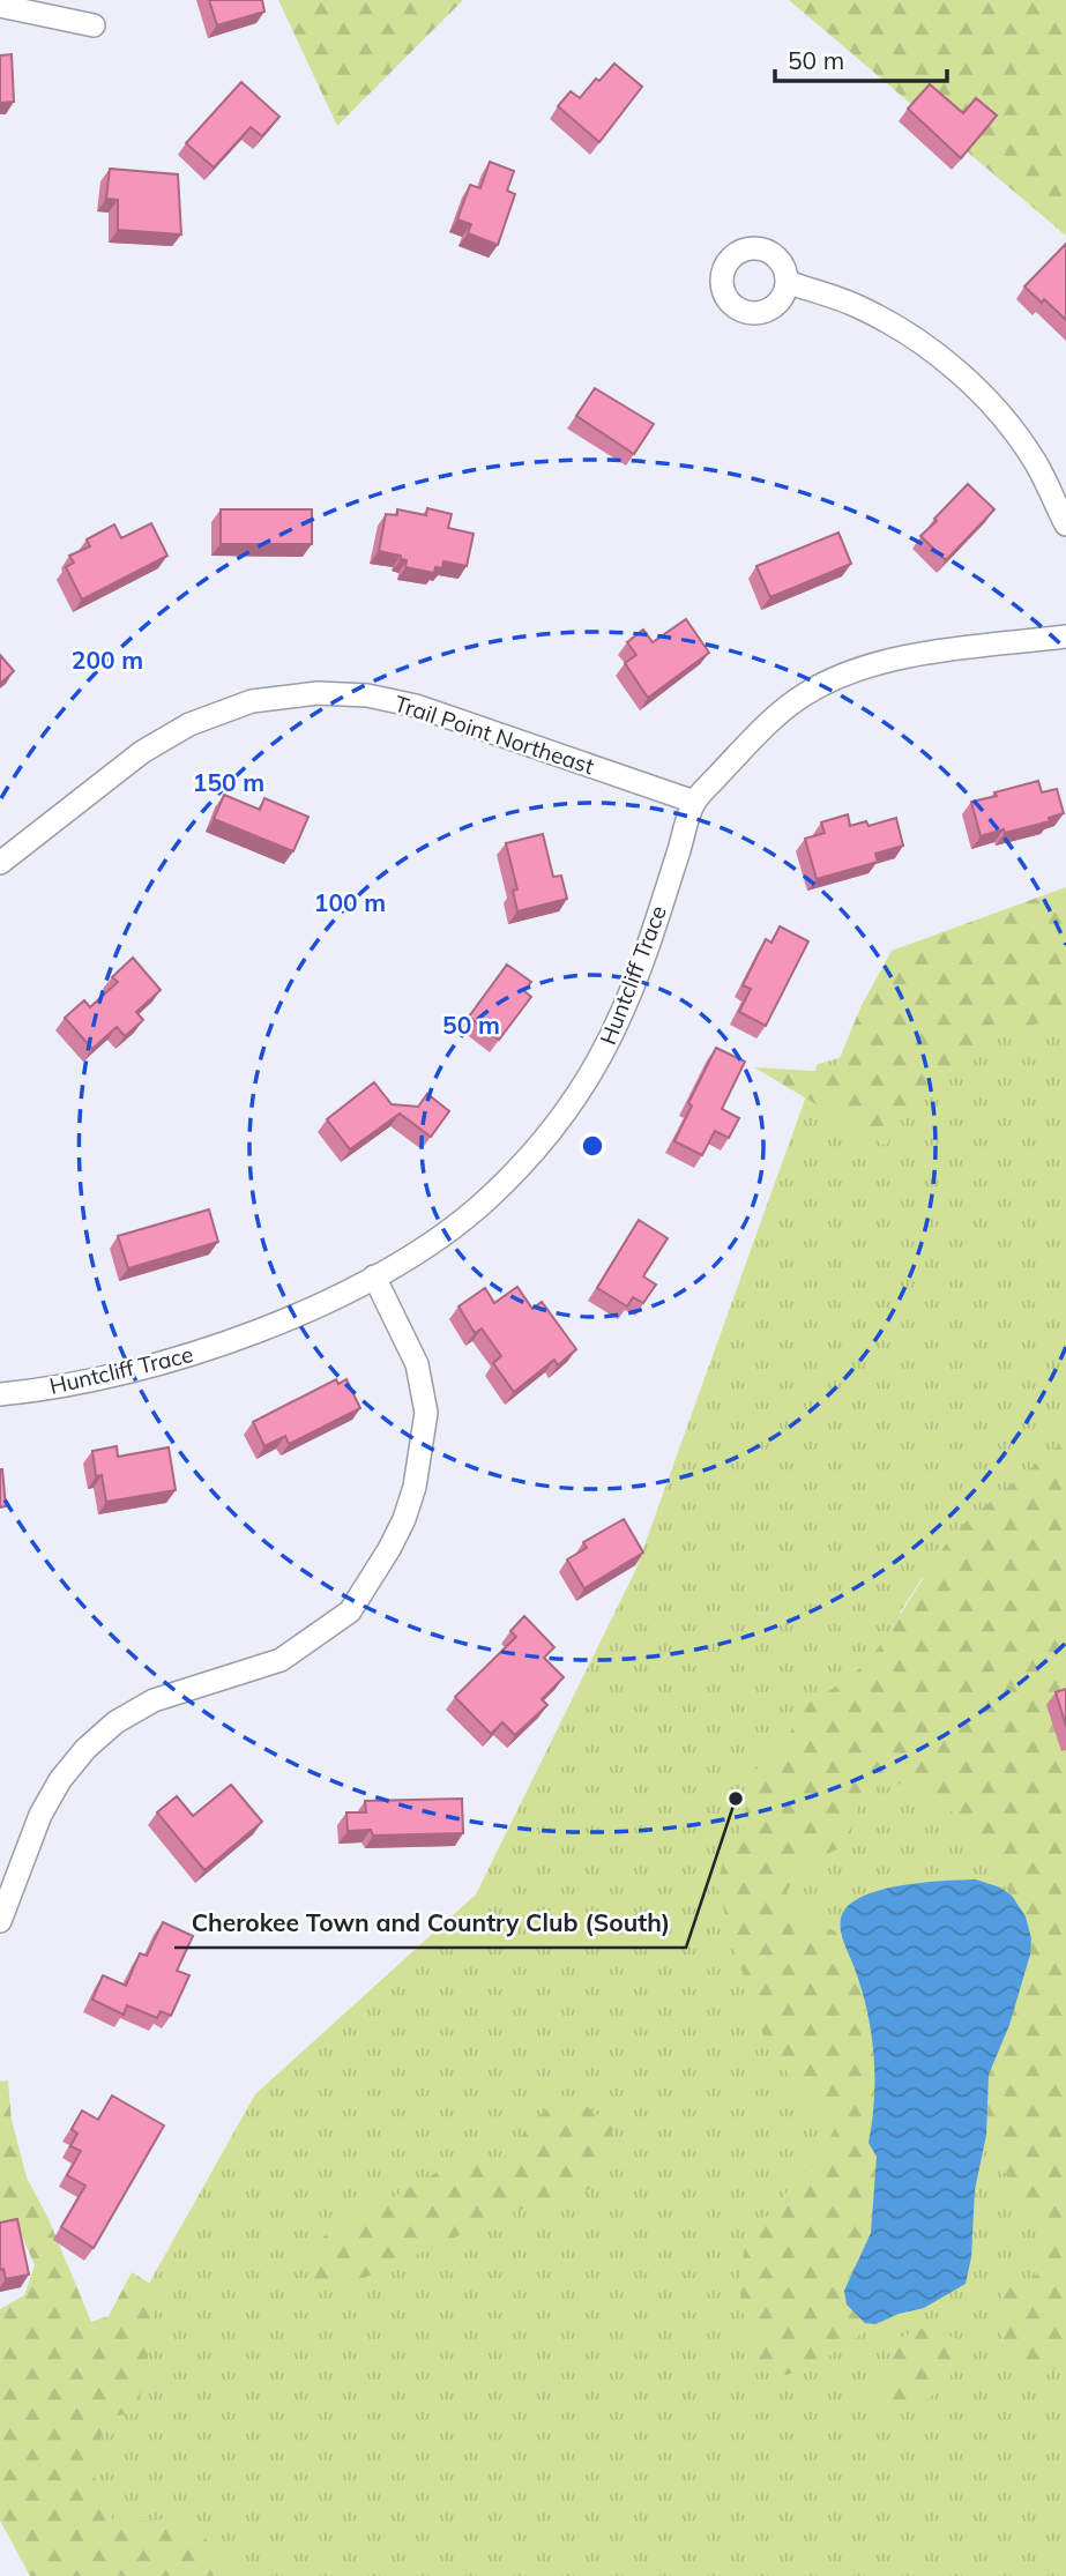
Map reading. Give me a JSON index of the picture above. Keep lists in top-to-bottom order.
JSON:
{
  "streets": {
    "street": ["Trail Point Northeast", "Huntcliff Trace"]
  },
  "crossings": [
    ["Trail Point Northeast", "Huntcliff Trace"]
  ],
  "places": ["Cherokee Town and Country Club (South)"],
  "scale_bar": "50 m",
  "rings": [
    "200 m",
    "150 m",
    "100 m",
    "50 m"
  ]
}
